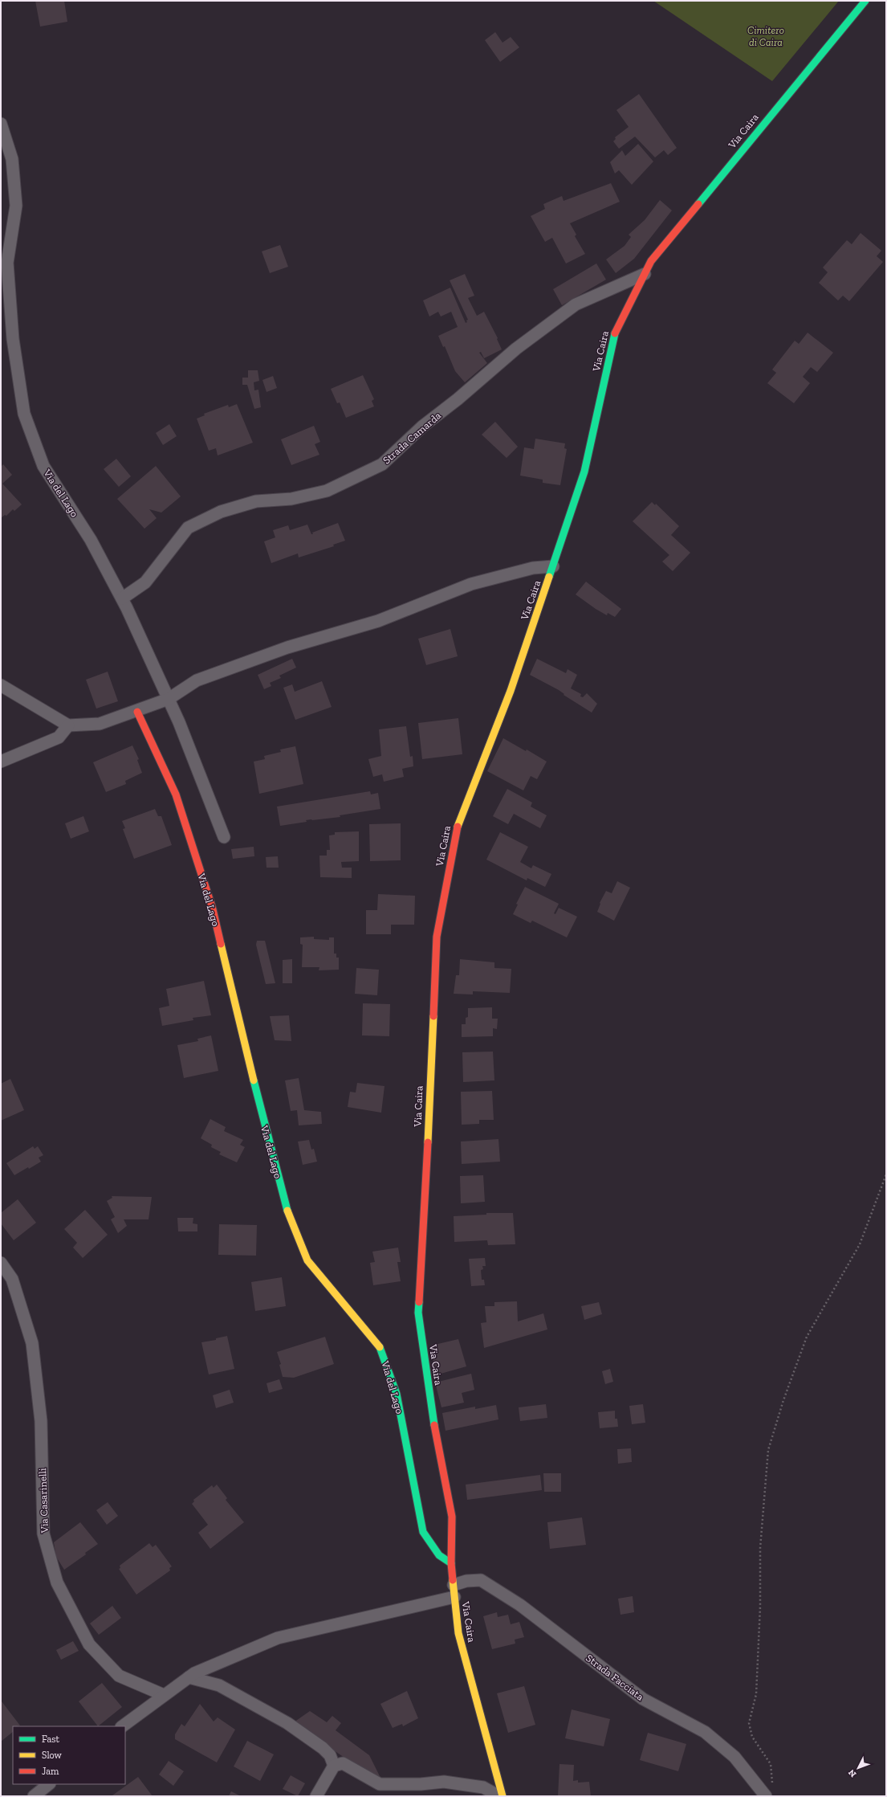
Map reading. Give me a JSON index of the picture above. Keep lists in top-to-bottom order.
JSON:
{
  "streets": {
    "street": [
      "Via Caira",
      "Strada Camarda",
      "Via del Lago",
      "Via Casarinelli",
      "Strada Facciata"
    ]
  },
  "crossings": [
    ["Via Caira", "Strada Camarda"],
    ["Via Caira", "Via del Lago"],
    ["Via Caira", "Strada Facciata"],
    ["Strada Camarda", "Via del Lago"]
  ],
  "parks": ["Cimitero di Caira"],
  "legend": ["Fast", "Slow", "Jam"],
  "north": "bottom left"
}
